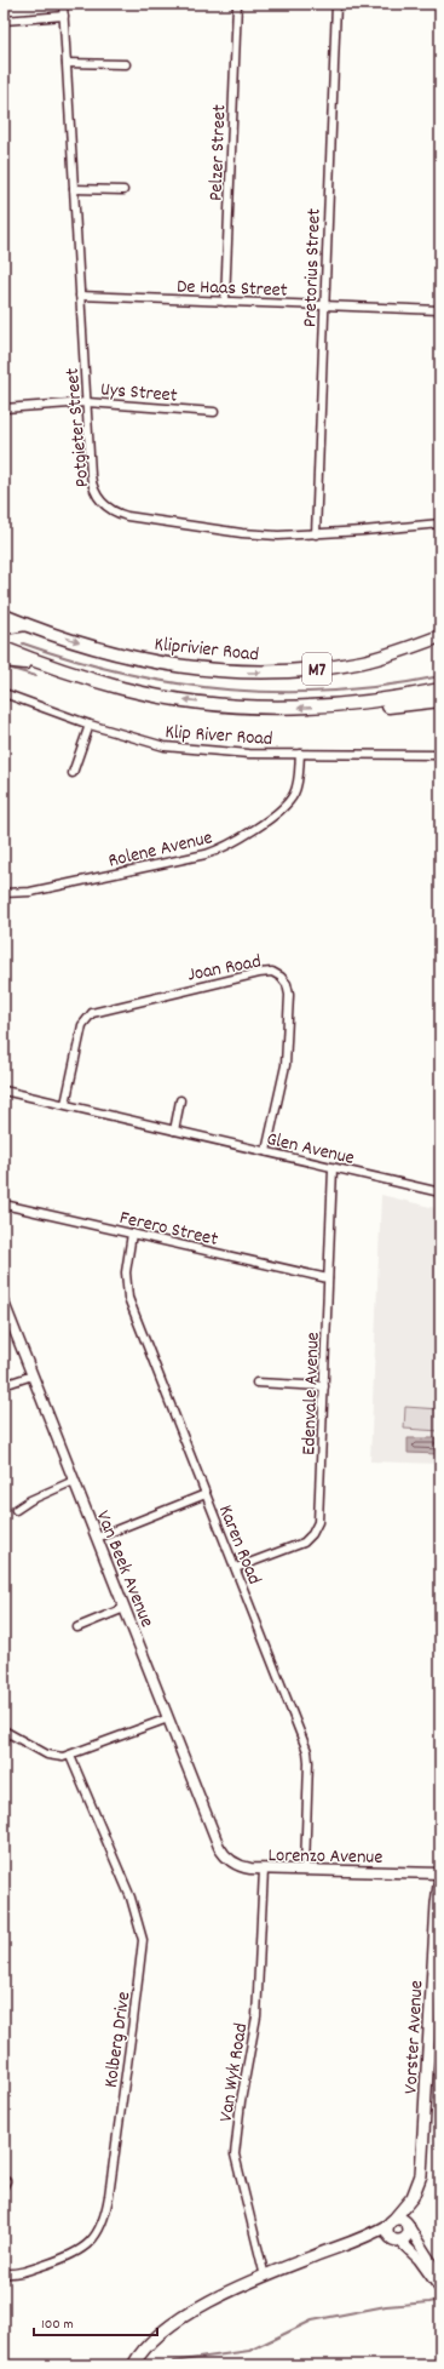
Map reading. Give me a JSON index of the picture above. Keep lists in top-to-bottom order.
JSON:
{
  "streets": {
    "main road": ["Kliprivier Road", "M7", "Vorster Avenue"],
    "street": [
      "Pelzer Street",
      "Pretorius Street",
      "De Haas Street",
      "Uys Street",
      "Potgieter Street",
      "Klip River Road",
      "Rolene Avenue",
      "Joan Road",
      "Glen Avenue",
      "Ferero Street",
      "Edenvale Avenue",
      "Karen Road",
      "Van Beek Avenue",
      "Lorenzo Avenue",
      "Kolberg Drive",
      "Van Wyk Road"
    ]
  },
  "crossings": [
    ["Pelzer Street", "De Haas Street"],
    ["Pretorius Street", "De Haas Street"],
    ["Pretorius Street", "Potgieter Street"],
    ["De Haas Street", "Potgieter Street"],
    ["Uys Street", "Potgieter Street"],
    ["Kliprivier Road", "M7"],
    ["Klip River Road", "Rolene Avenue"],
    ["Joan Road", "Glen Avenue"],
    ["Glen Avenue", "Edenvale Avenue"],
    ["Ferero Street", "Edenvale Avenue"],
    ["Ferero Street", "Karen Road"],
    ["Edenvale Avenue", "Karen Road"],
    ["Karen Road", "Lorenzo Avenue"],
    ["Van Beek Avenue", "Lorenzo Avenue"],
    ["Lorenzo Avenue", "Vorster Avenue"],
    ["Lorenzo Avenue", "Van Wyk Road"],
    ["Vorster Avenue", "Van Wyk Road"]
  ],
  "scale_bar": "100 m"
}
